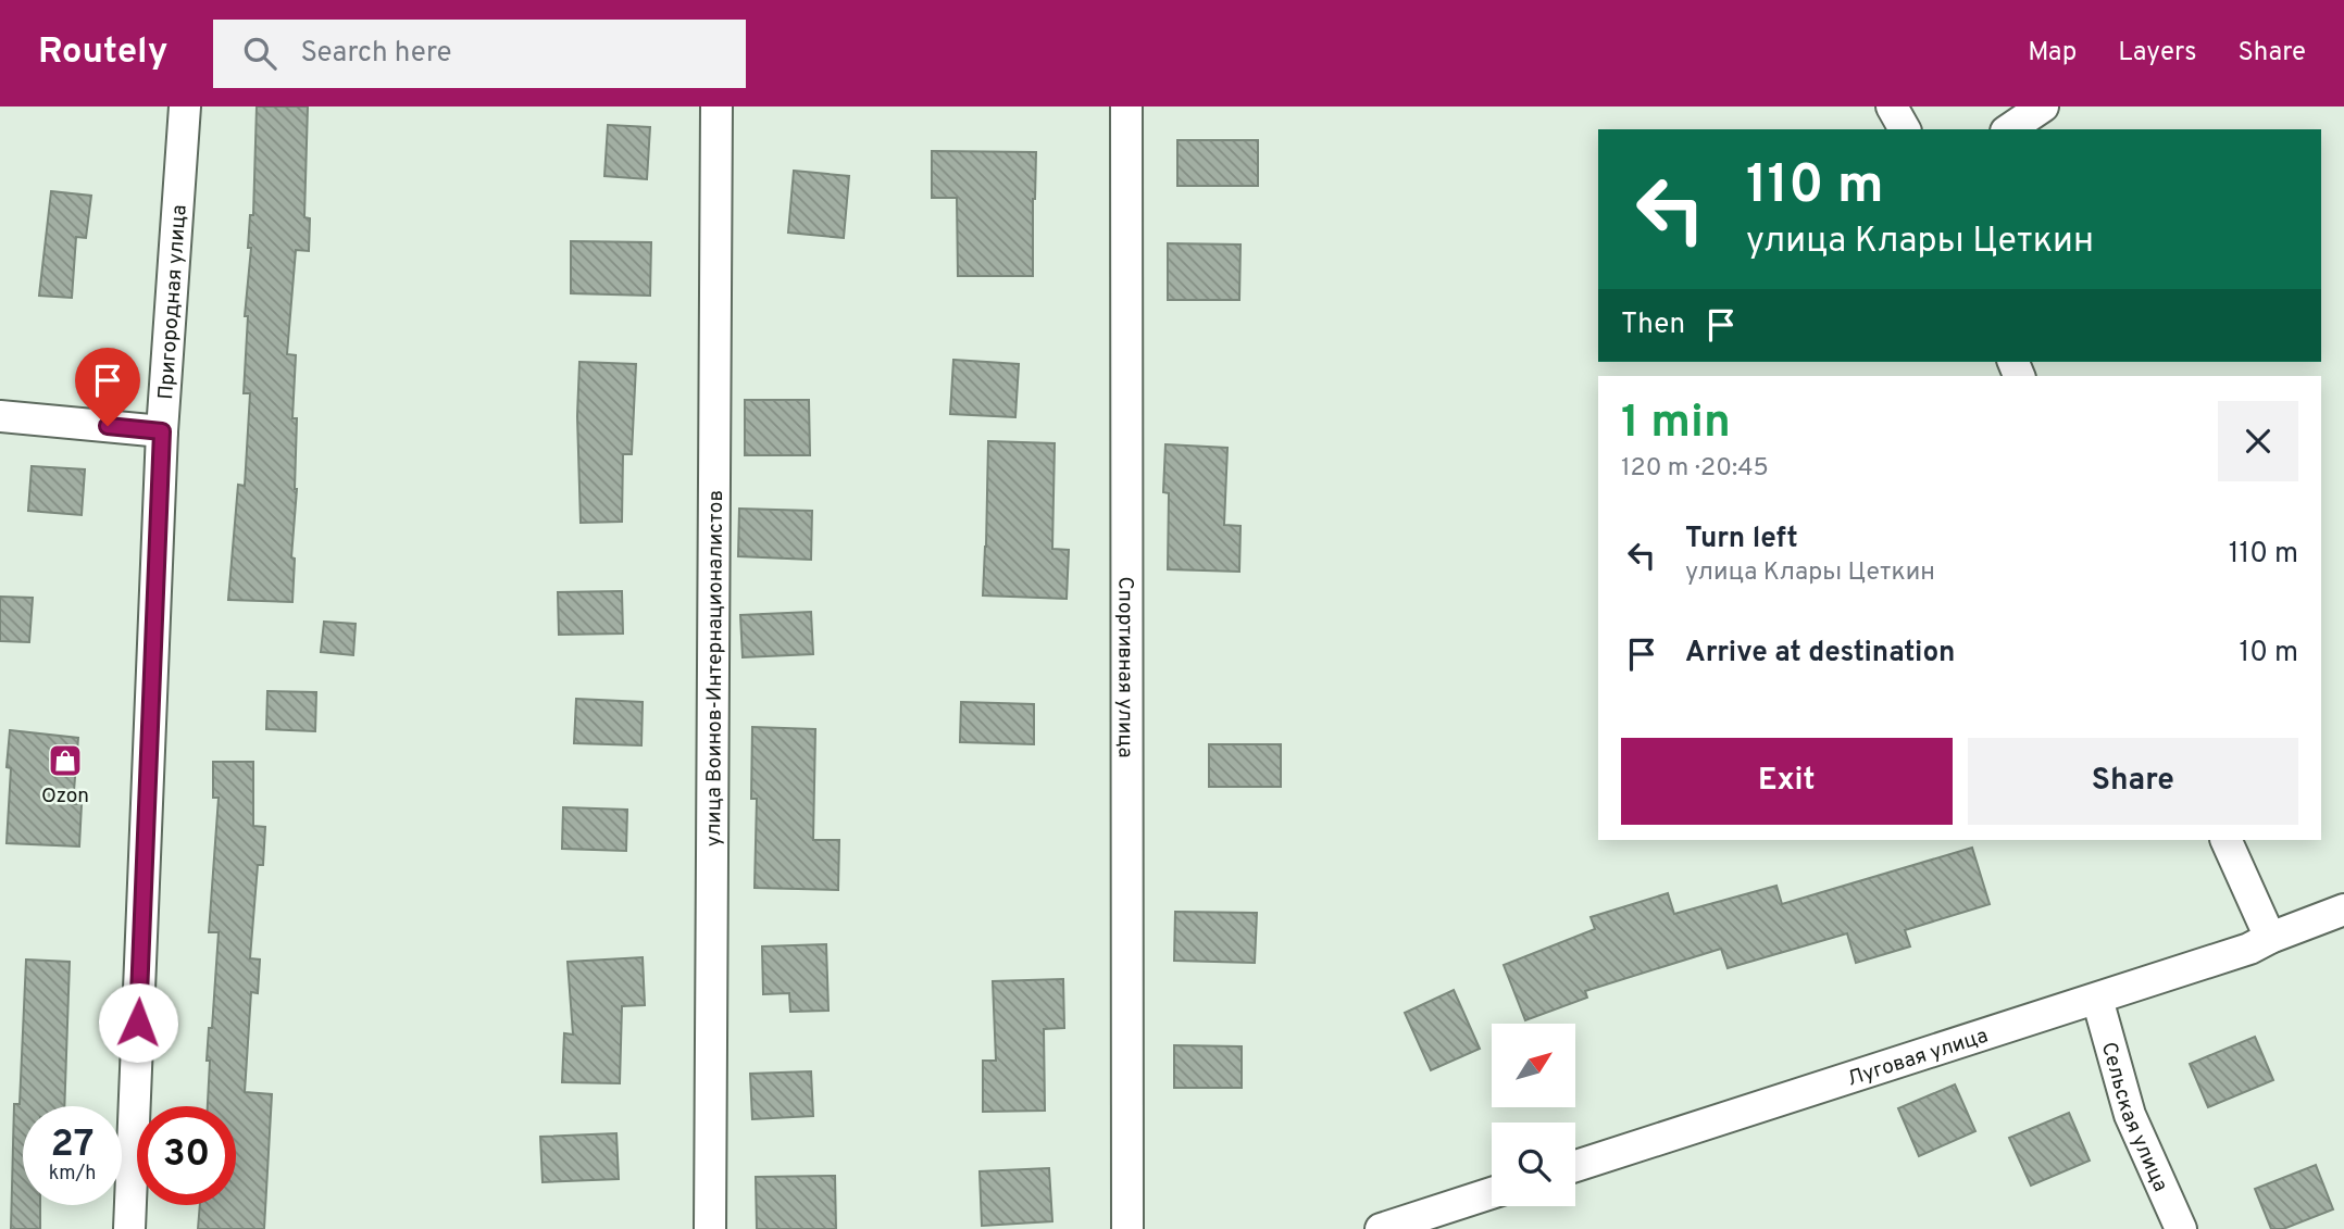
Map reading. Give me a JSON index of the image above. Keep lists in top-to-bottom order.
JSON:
{
  "streets": {
    "street": [
      "Пригородная улица",
      "улица Воинов-Интернационалистов",
      "Спортивная улица",
      "Луговая улица",
      "Сельская улица"
    ]
  },
  "crossings": [
    ["Луговая улица", "Сельская улица"]
  ],
  "places": {
    "shop": ["Ozon"]
  },
  "north": "top right",
  "page": {
    "header": "Routely",
    "search": "Search here",
    "nav": ["Map", "Layers", "Share"],
    "turn": ["110 m", "улица Клары Цеткин"],
    "then": "Then",
    "heading": ["1 min", "120 m · 20:45"],
    "list": [
      {
        "name": "Turn left",
        "note": "улица Клары Цеткин",
        "value": "110 m"
      },
      {
        "name": "Arrive at destination",
        "value": "10 m"
      }
    ],
    "buttons": ["Exit", "Share"],
    "speed": "27 km/h",
    "limit": "30"
  }
}
